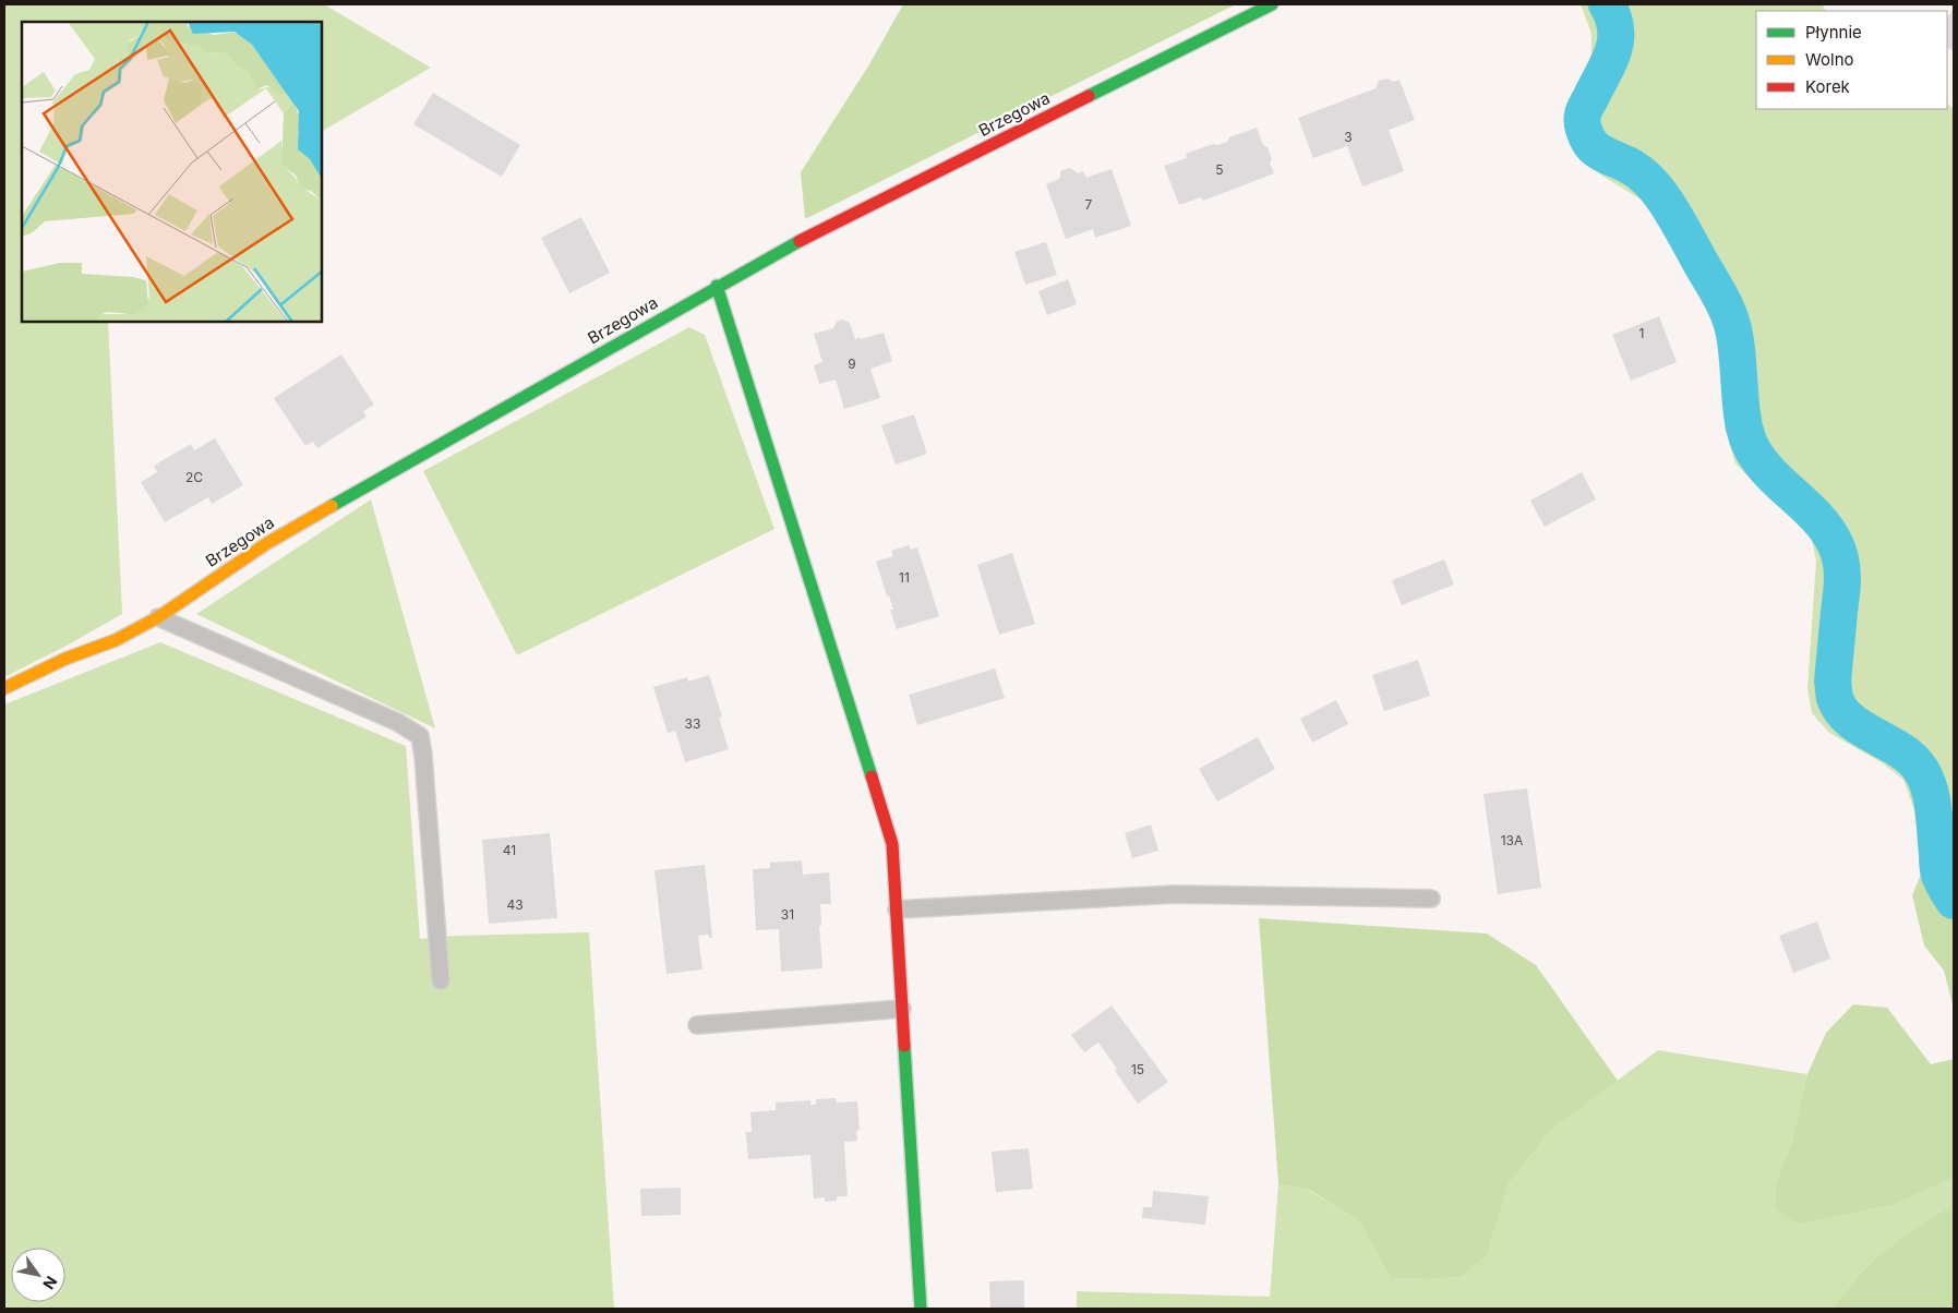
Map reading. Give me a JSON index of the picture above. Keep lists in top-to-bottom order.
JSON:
{
  "streets": {
    "street": ["Brzegowa"]
  },
  "house_numbers": [
    "3",
    "5",
    "7",
    "1",
    "9",
    "2C",
    "11",
    "33",
    "13A",
    "41",
    "43",
    "31",
    "15"
  ],
  "legend": ["Płynnie", "Wolno", "Korek"],
  "north": "bottom right"
}
